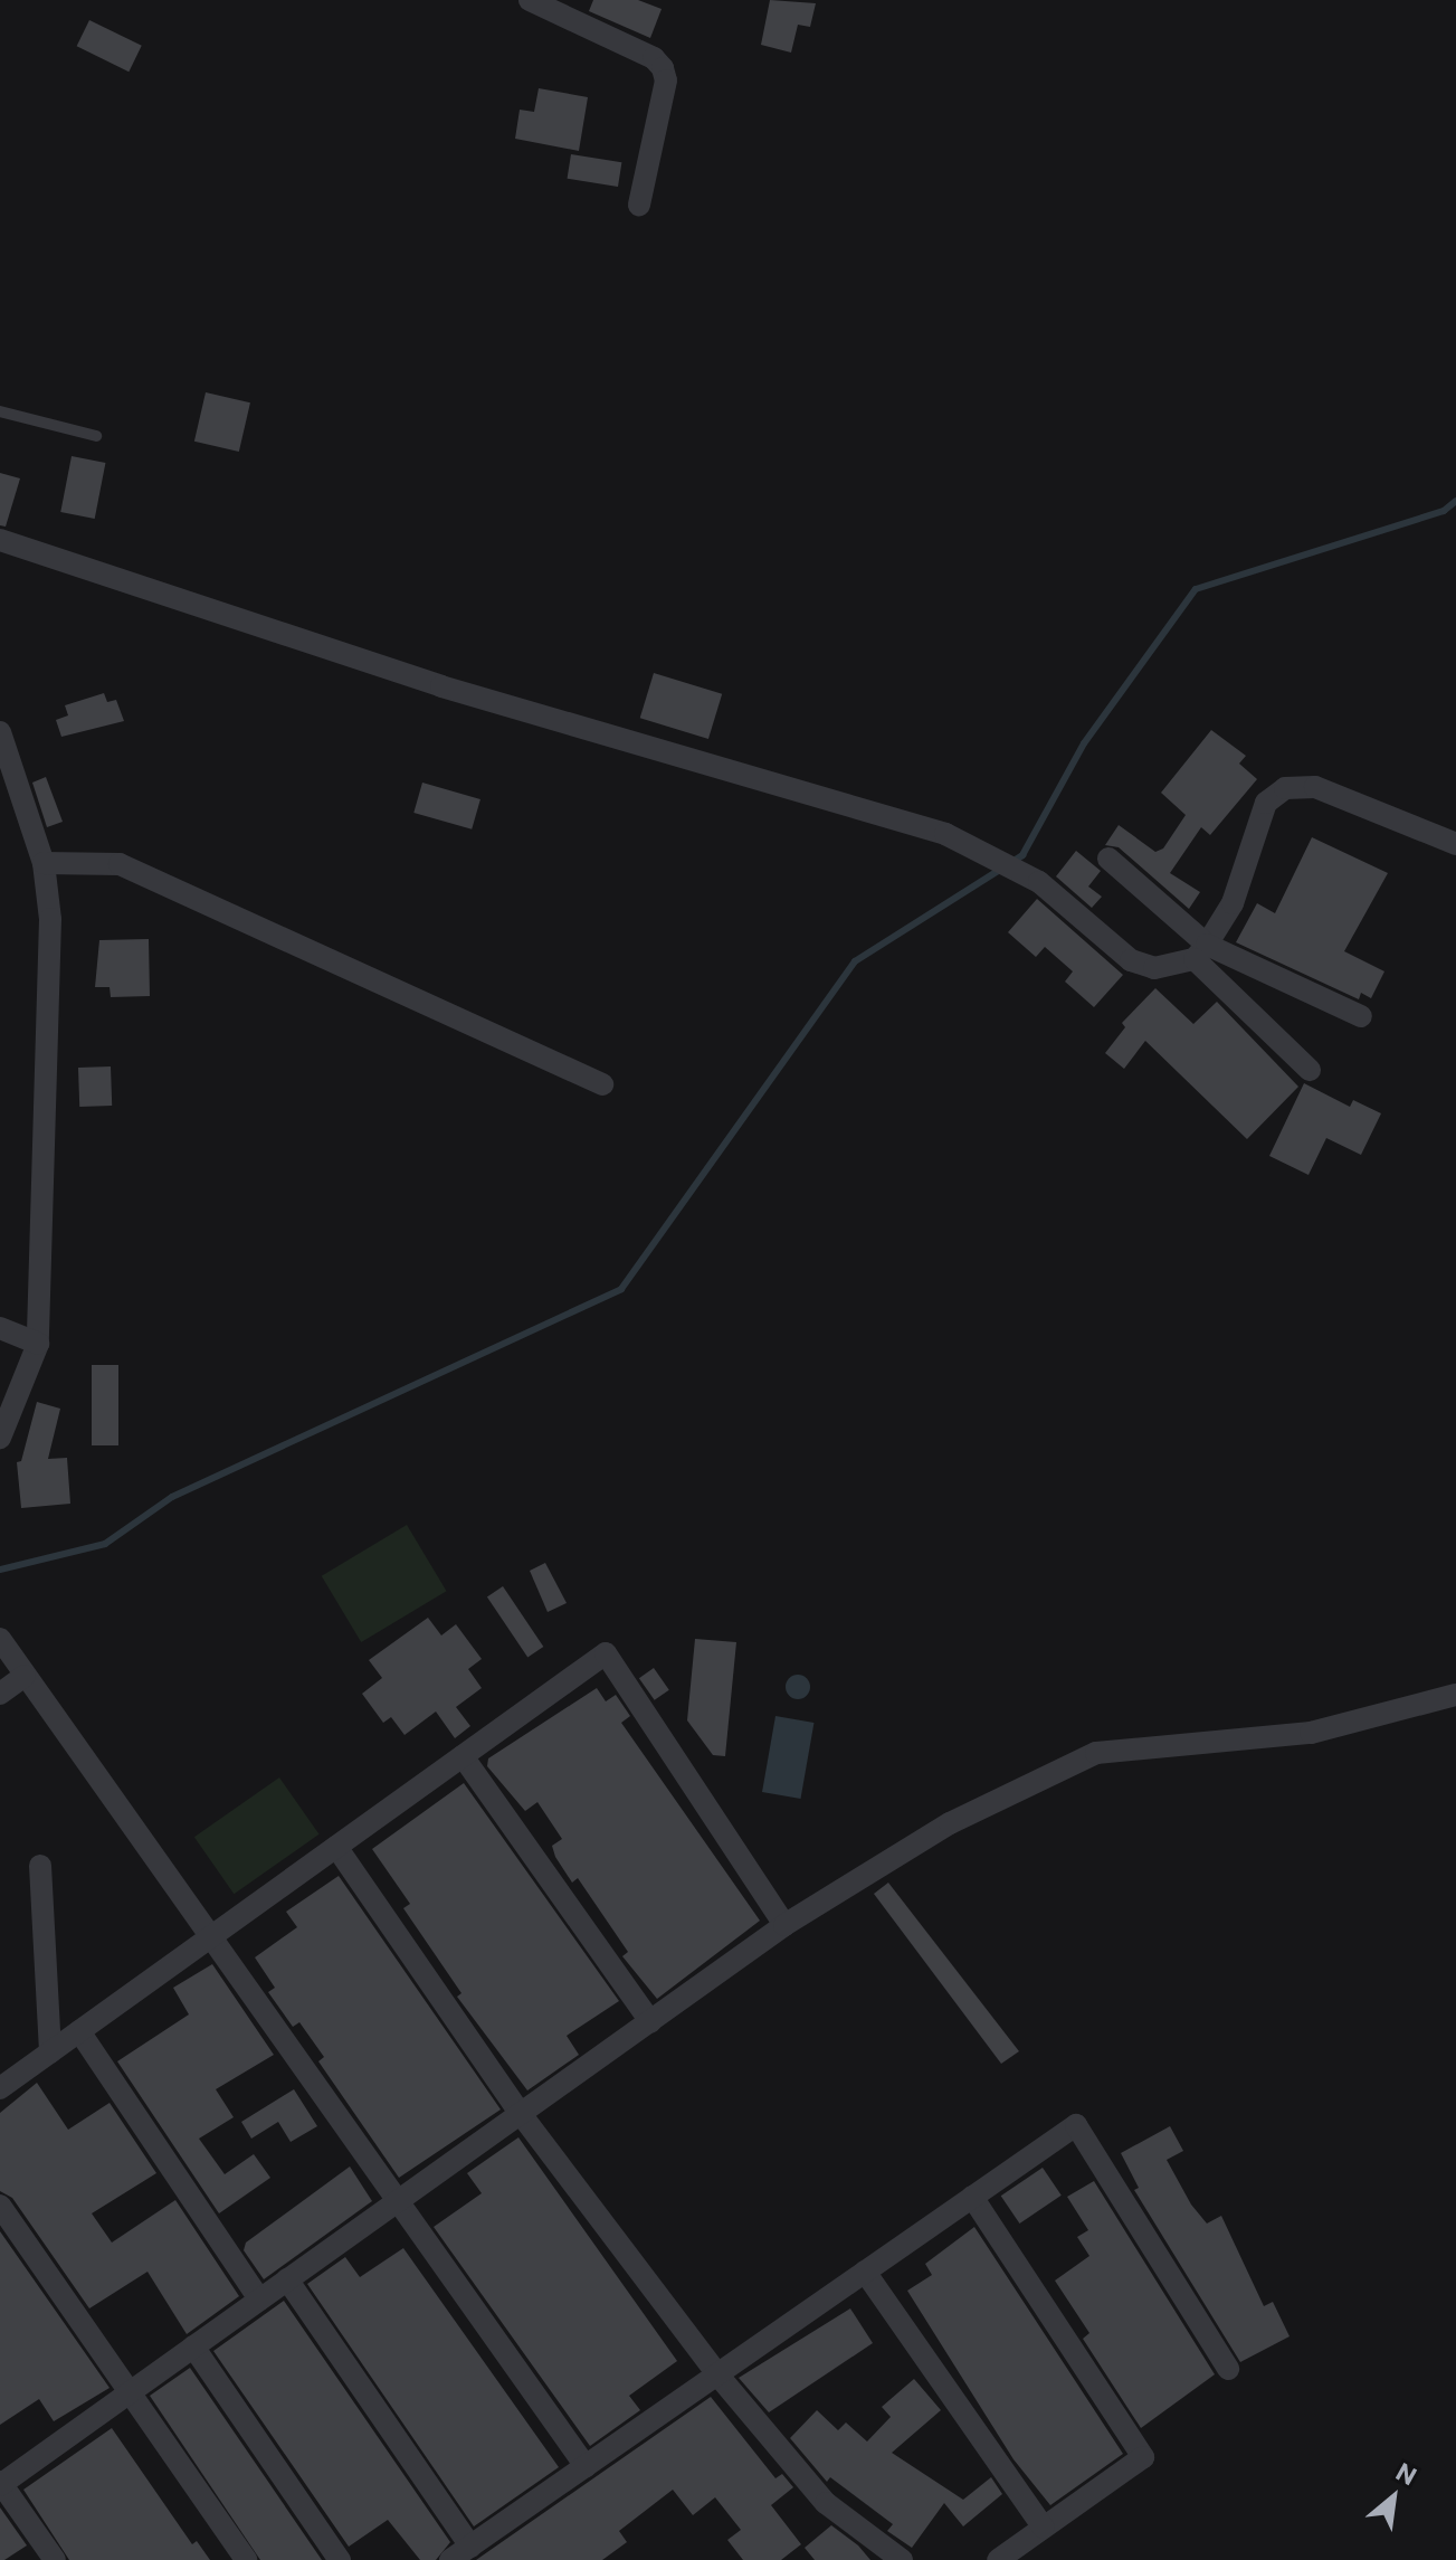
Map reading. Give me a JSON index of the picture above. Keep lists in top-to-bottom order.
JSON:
{
  "north": "top right"
}
